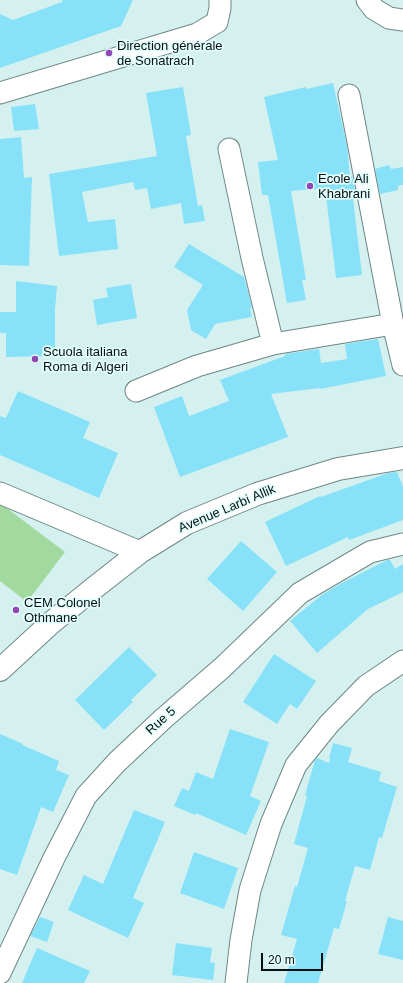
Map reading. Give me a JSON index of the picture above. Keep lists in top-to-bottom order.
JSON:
{
  "streets": {
    "main road": ["Avenue Larbi Allik"],
    "street": ["Rue 5"]
  },
  "places": [
    "Direction générale de Sonatrach",
    "Ecole Ali Khabrani",
    "Scuola italiana Roma di Algeri",
    "CEM Colonel Othmane"
  ],
  "scale_bar": "20 m"
}
